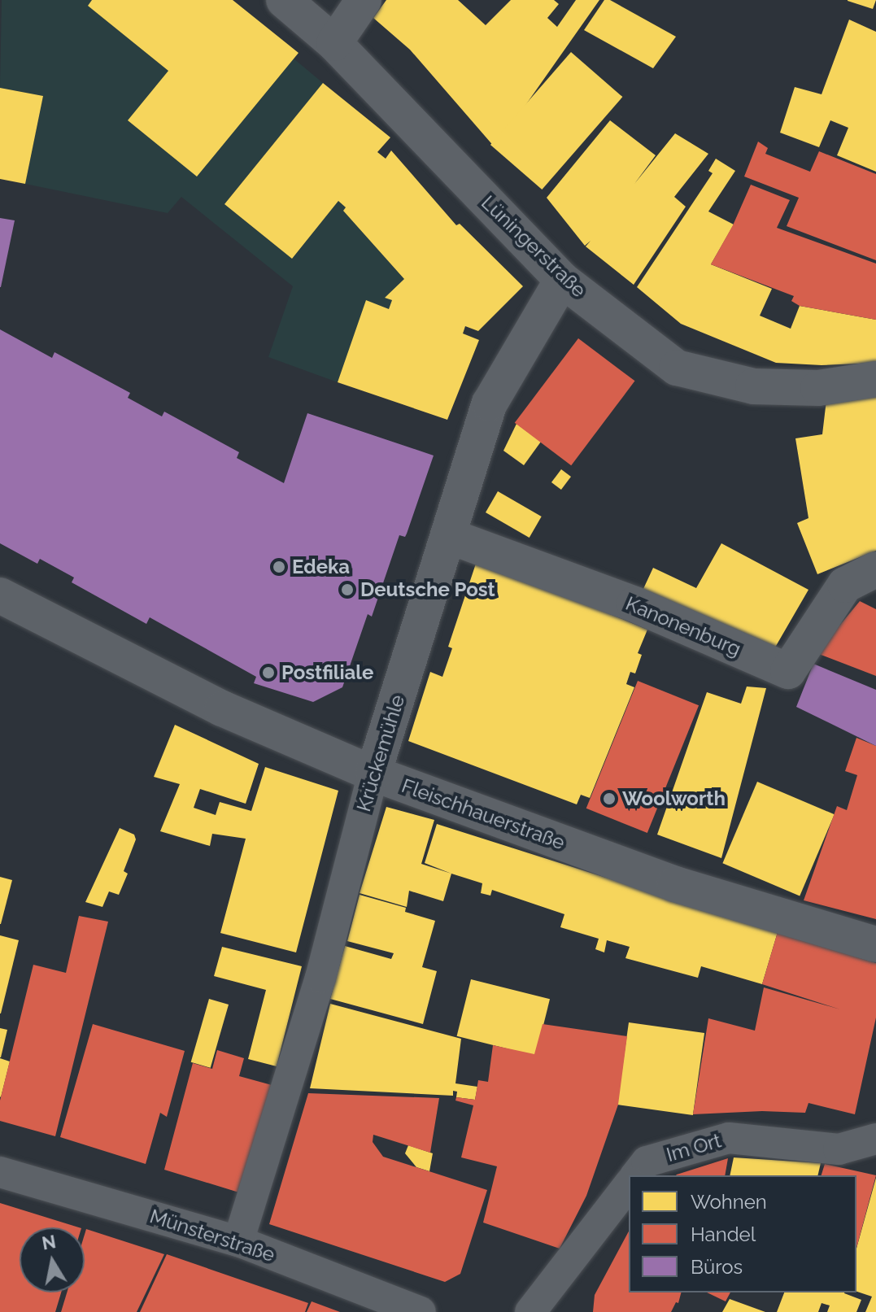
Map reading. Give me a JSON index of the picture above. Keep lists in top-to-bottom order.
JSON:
{
  "streets": {
    "street": [
      "Lüningerstraße",
      "Kanonenburg",
      "Krückemühle",
      "Fleischhauerstraße",
      "Im Ort",
      "Münsterstraße"
    ]
  },
  "crossings": [
    ["Lüningerstraße", "Krückemühle"],
    ["Kanonenburg", "Krückemühle"],
    ["Krückemühle", "Fleischhauerstraße"],
    ["Krückemühle", "Münsterstraße"]
  ],
  "places": [
    "Edeka",
    "Deutsche Post",
    "Postfiliale",
    "Woolworth"
  ],
  "legend": ["Wohnen", "Handel", "Büros"],
  "north": "top"
}
